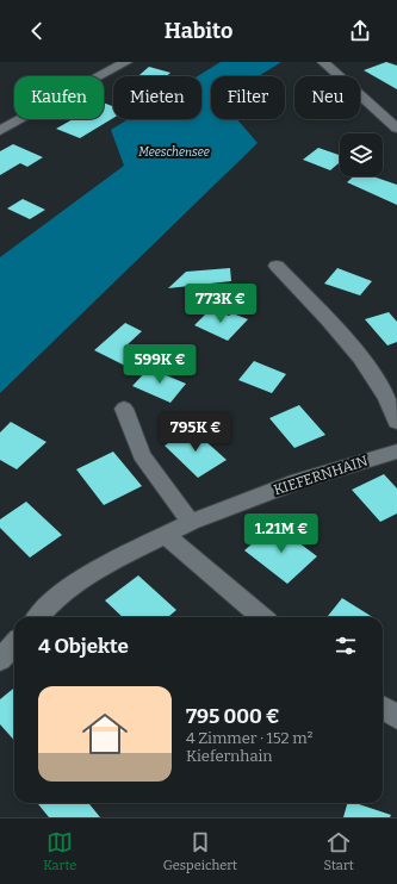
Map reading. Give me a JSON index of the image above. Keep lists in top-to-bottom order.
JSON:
{
  "streets": {
    "street": ["KIEFERNHAIN"]
  },
  "parks": ["Meeschensee"],
  "page": {
    "header": "Habito",
    "chip": [
      "Kaufen",
      "Mieten",
      "Filter",
      "Neu"
    ],
    "price": [
      "773K €",
      "599K €",
      "795K €",
      "1.21M €"
    ],
    "heading": "4 Objekte",
    "list": [
      {
        "name": "795 000 €",
        "note": "4 Zimmer · 152 m² · Kiefernhain"
      }
    ],
    "tabs": ["Karte", "Gespeichert", "Start"]
  }
}
